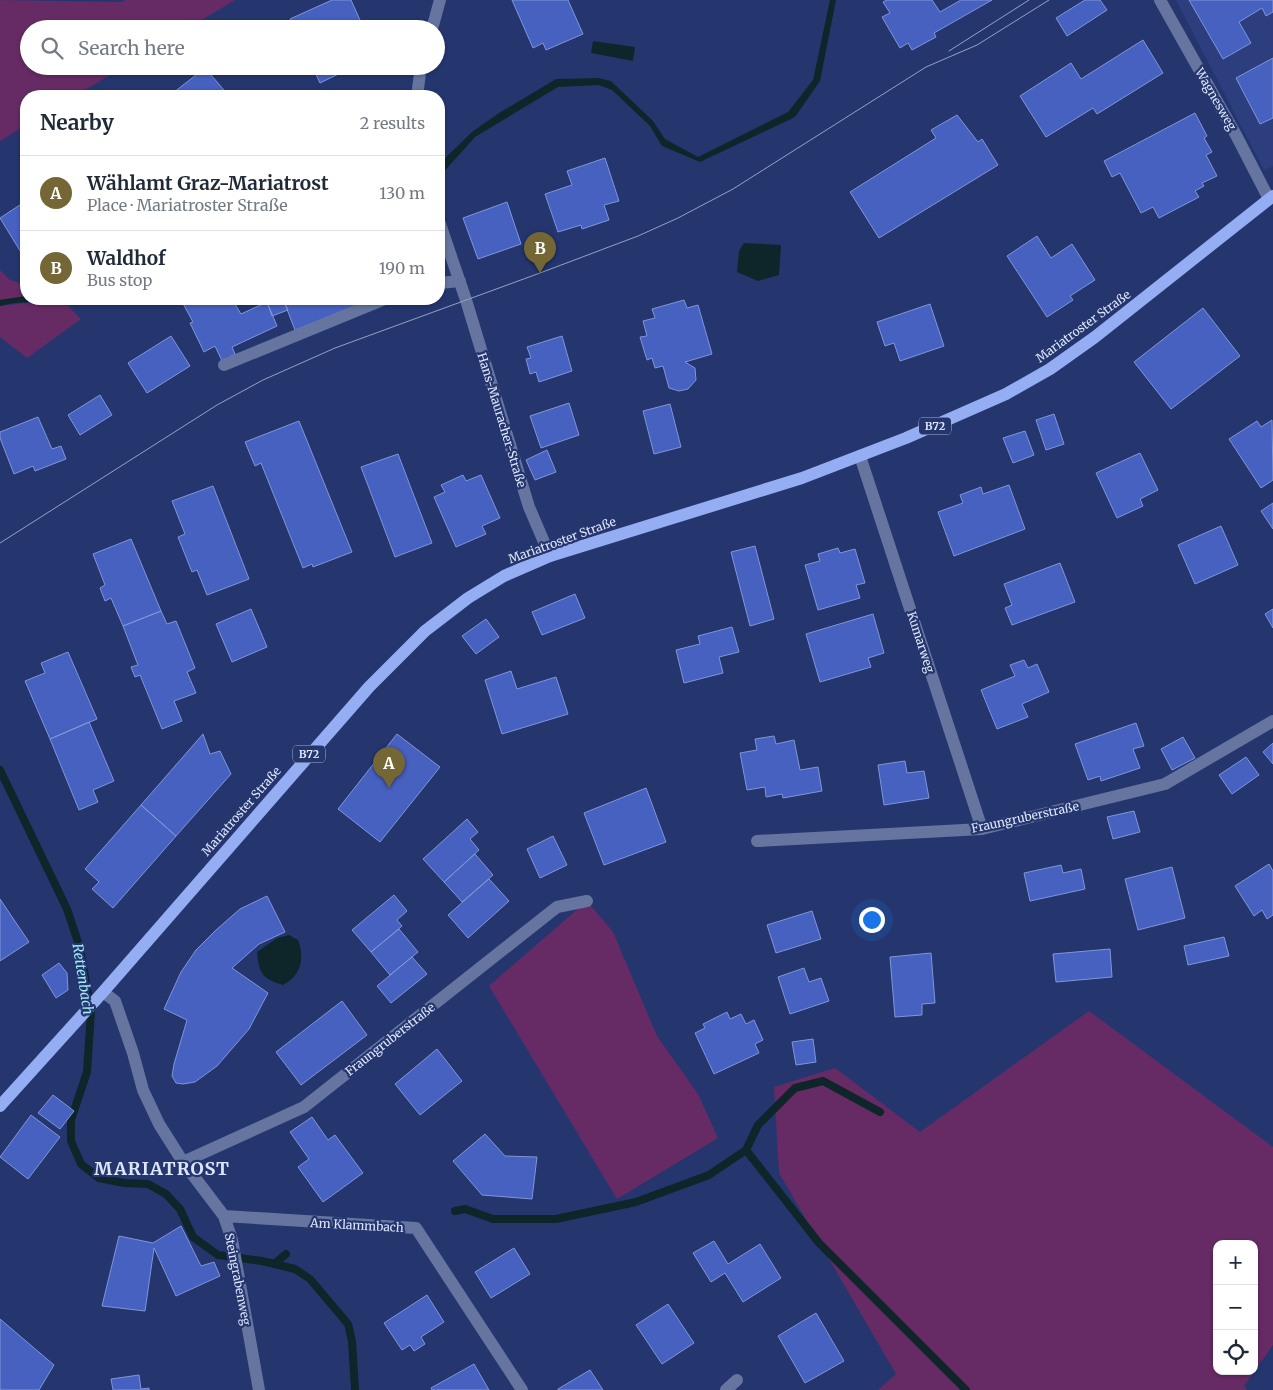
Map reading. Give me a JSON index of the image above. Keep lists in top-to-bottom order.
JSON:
{
  "streets": {
    "main road": ["Mariatroster Straße", "B72"],
    "street": [
      "Wagnesweg",
      "Hans-Mauracher-Straße",
      "Kumarweg",
      "Fraungruberstraße",
      "Am Klammbach",
      "Steingrabenweg"
    ]
  },
  "crossings": [
    ["Wagnesweg", "Mariatroster Straße"],
    ["Mariatroster Straße", "Hans-Mauracher-Straße"],
    ["Mariatroster Straße", "Kumarweg"],
    ["Mariatroster Straße", "Steingrabenweg"],
    ["Kumarweg", "Fraungruberstraße"],
    ["Fraungruberstraße", "Steingrabenweg"],
    ["Am Klammbach", "Steingrabenweg"]
  ],
  "districts": ["MARIATROST"],
  "water": ["Rettenbach"],
  "page": {
    "search": "Search here",
    "heading": ["Nearby", "2 results"],
    "list": [
      {
        "mark": "A",
        "name": "Wählamt Graz-Mariatrost",
        "note": "Place · Mariatroster Straße",
        "value": "130 m"
      },
      {
        "mark": "B",
        "name": "Waldhof",
        "note": "Bus stop",
        "value": "190 m"
      }
    ],
    "pins": ["B", "A"],
    "map_buttons": ["+", "−"]
  }
}
